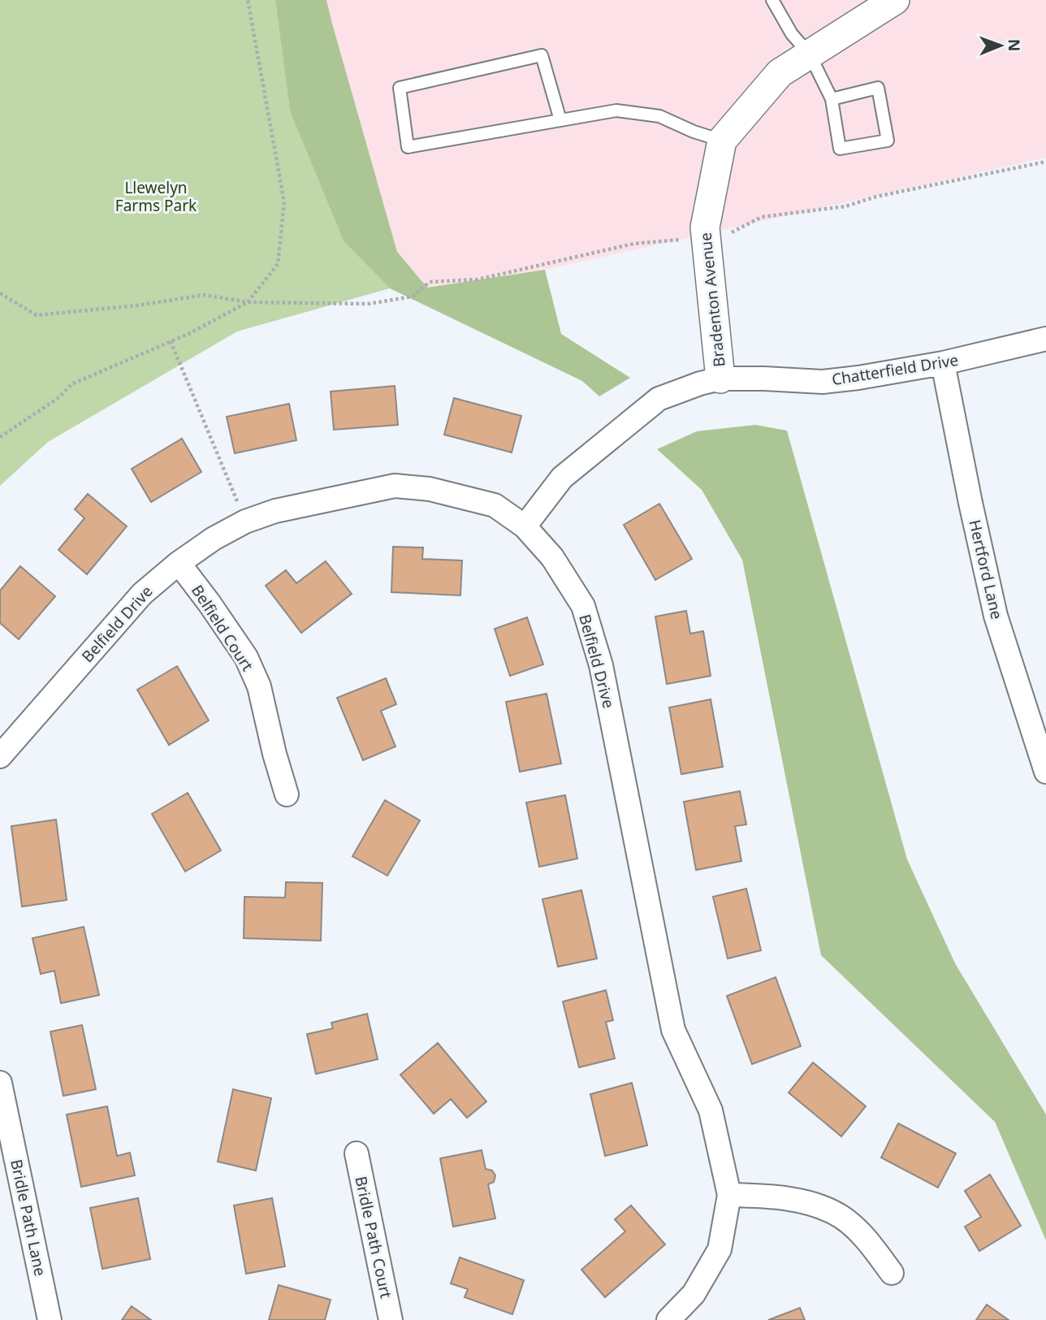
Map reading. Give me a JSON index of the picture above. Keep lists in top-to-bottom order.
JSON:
{
  "streets": {
    "street": [
      "Bradenton Avenue",
      "Chatterfield Drive",
      "Hertford Lane",
      "Belfield Drive",
      "Belfield Court",
      "Bridle Path Lane",
      "Bridle Path Court"
    ]
  },
  "crossings": [
    ["Bradenton Avenue", "Chatterfield Drive"],
    ["Chatterfield Drive", "Hertford Lane"],
    ["Chatterfield Drive", "Belfield Drive"],
    ["Belfield Drive", "Belfield Court"]
  ],
  "parks": ["Llewelyn Farms Park"],
  "north": "right"
}
